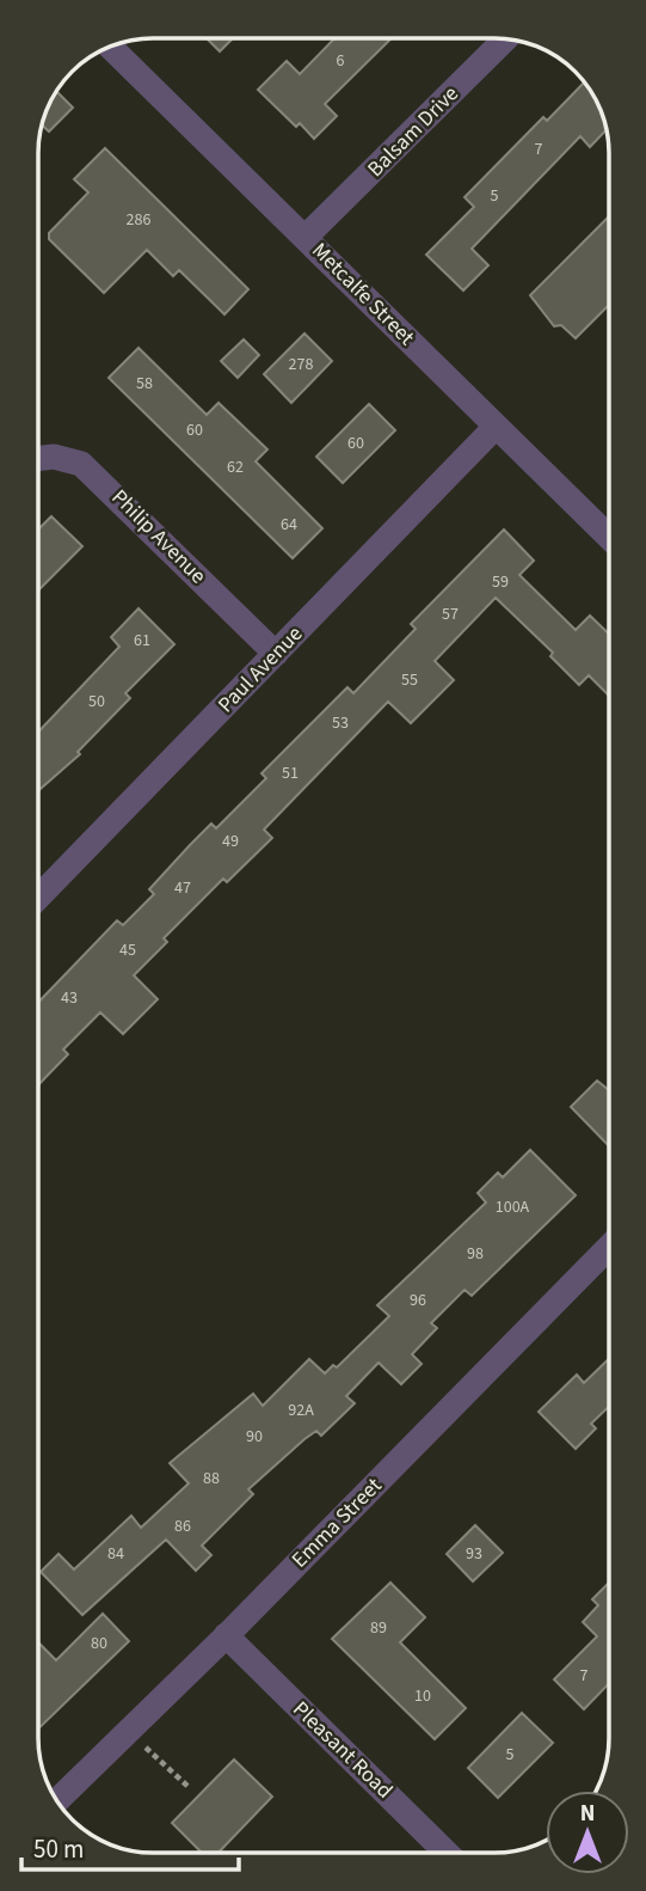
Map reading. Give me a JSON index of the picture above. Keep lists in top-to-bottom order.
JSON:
{
  "streets": {
    "street": [
      "Balsam Drive",
      "Metcalfe Street",
      "Philip Avenue",
      "Paul Avenue",
      "Emma Street",
      "Pleasant Road"
    ]
  },
  "crossings": [
    ["Balsam Drive", "Metcalfe Street"],
    ["Metcalfe Street", "Paul Avenue"],
    ["Philip Avenue", "Paul Avenue"],
    ["Emma Street", "Pleasant Road"]
  ],
  "house_numbers": [
    "6",
    "7",
    "5",
    "286",
    "278",
    "58",
    "60",
    "60",
    "62",
    "64",
    "59",
    "57",
    "61",
    "55",
    "50",
    "53",
    "51",
    "49",
    "47",
    "45",
    "43",
    "100A",
    "98",
    "96",
    "92A",
    "90",
    "88",
    "86",
    "84",
    "93",
    "89",
    "80",
    "7",
    "10",
    "5"
  ],
  "scale_bar": "50 m",
  "north": "top"
}
